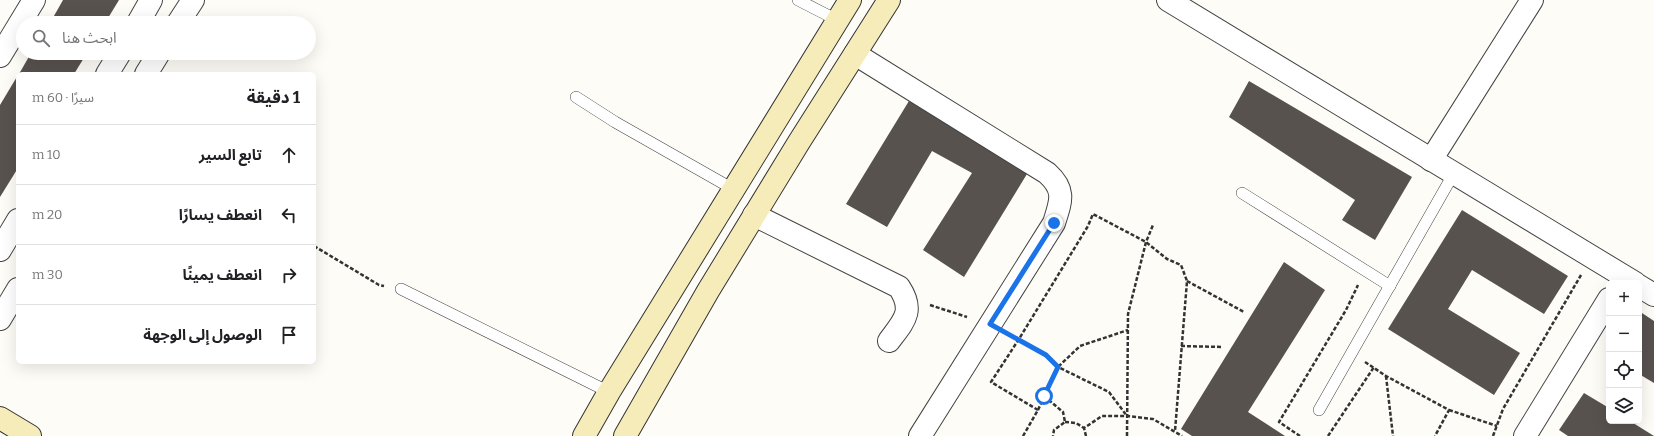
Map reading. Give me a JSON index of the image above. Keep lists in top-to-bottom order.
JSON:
{
  "page": {
    "search": "ابحث هنا",
    "heading": ["1 دقيقة", "سيرًا · 60 m"],
    "list": [
      ["تابع السير", "10 m"],
      ["انعطف يسارًا", "20 m"],
      ["انعطف يمينًا", "30 m"],
      "الوصول إلى الوجهة"
    ],
    "map_buttons": ["+", "−"]
  }
}
